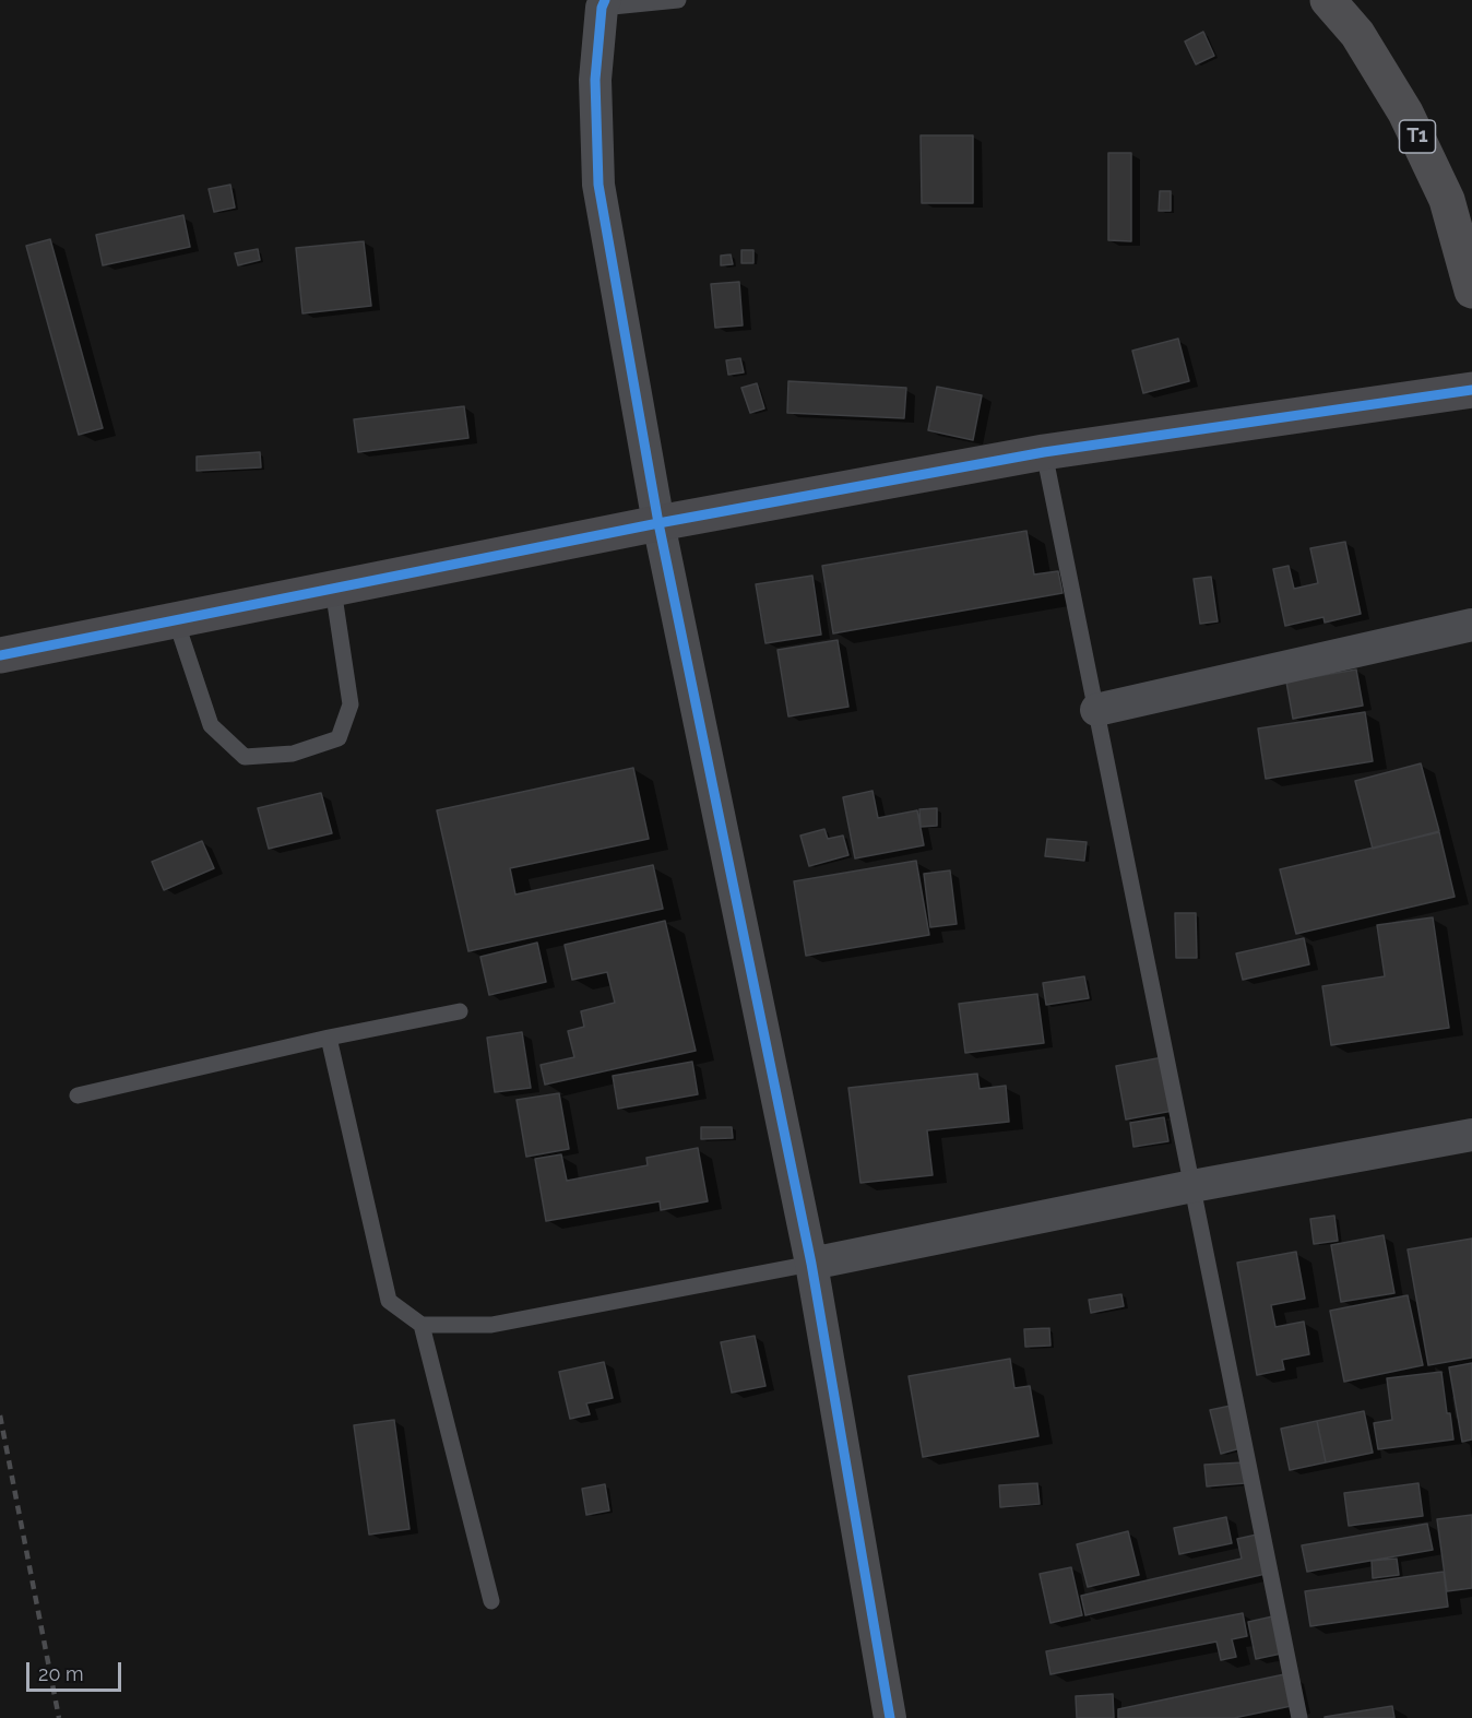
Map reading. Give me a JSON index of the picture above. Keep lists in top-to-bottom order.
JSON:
{
  "streets": {
    "highway": ["T1"]
  },
  "scale_bar": "20 m"
}
